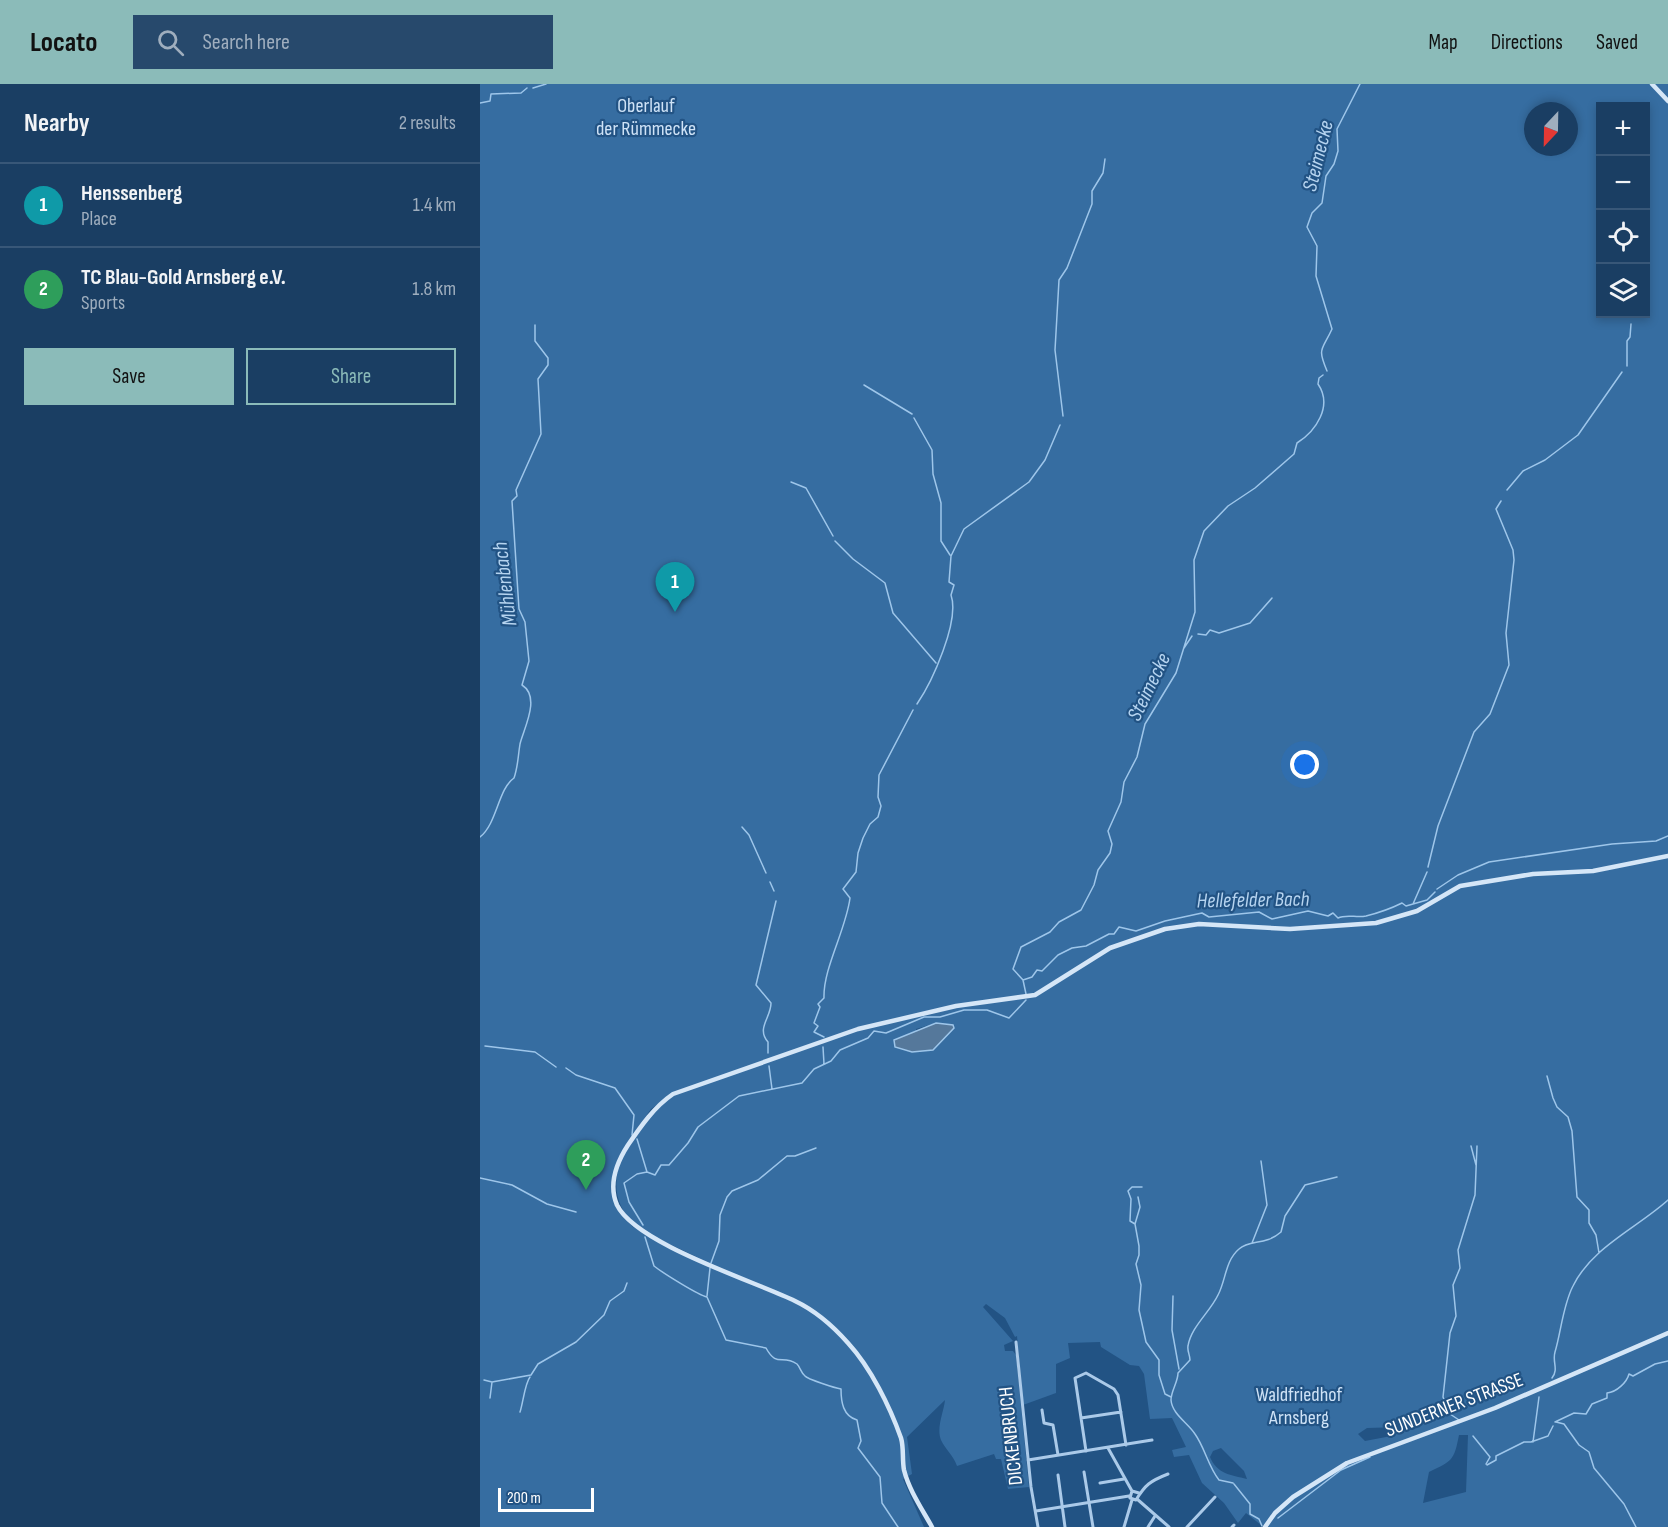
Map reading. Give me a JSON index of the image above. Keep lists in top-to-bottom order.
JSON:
{
  "streets": {
    "main road": ["SUNDERNER STRASSE"],
    "street": ["DICKENBRUCH"]
  },
  "water": ["Steimecke", "Mühlenbach", "Hellefelder Bach"],
  "parks": ["Oberlauf der Rümmecke", "Waldfriedhof Arnsberg"],
  "scale_bar": "200 m",
  "north": "bottom",
  "page": {
    "header": "Locato",
    "search": "Search here",
    "nav": ["Map", "Directions", "Saved"],
    "heading": ["Nearby", "2 results"],
    "map_buttons": ["+", "−"],
    "list": [
      {
        "mark": "1",
        "name": "Henssenberg",
        "note": "Place",
        "value": "1.4 km"
      },
      {
        "mark": "2",
        "name": "TC Blau-Gold Arnsberg e.V.",
        "note": "Sports",
        "value": "1.8 km"
      }
    ],
    "buttons": ["Save", "Share"],
    "pins": ["1", "2"],
    "scale": "200 m"
  }
}
